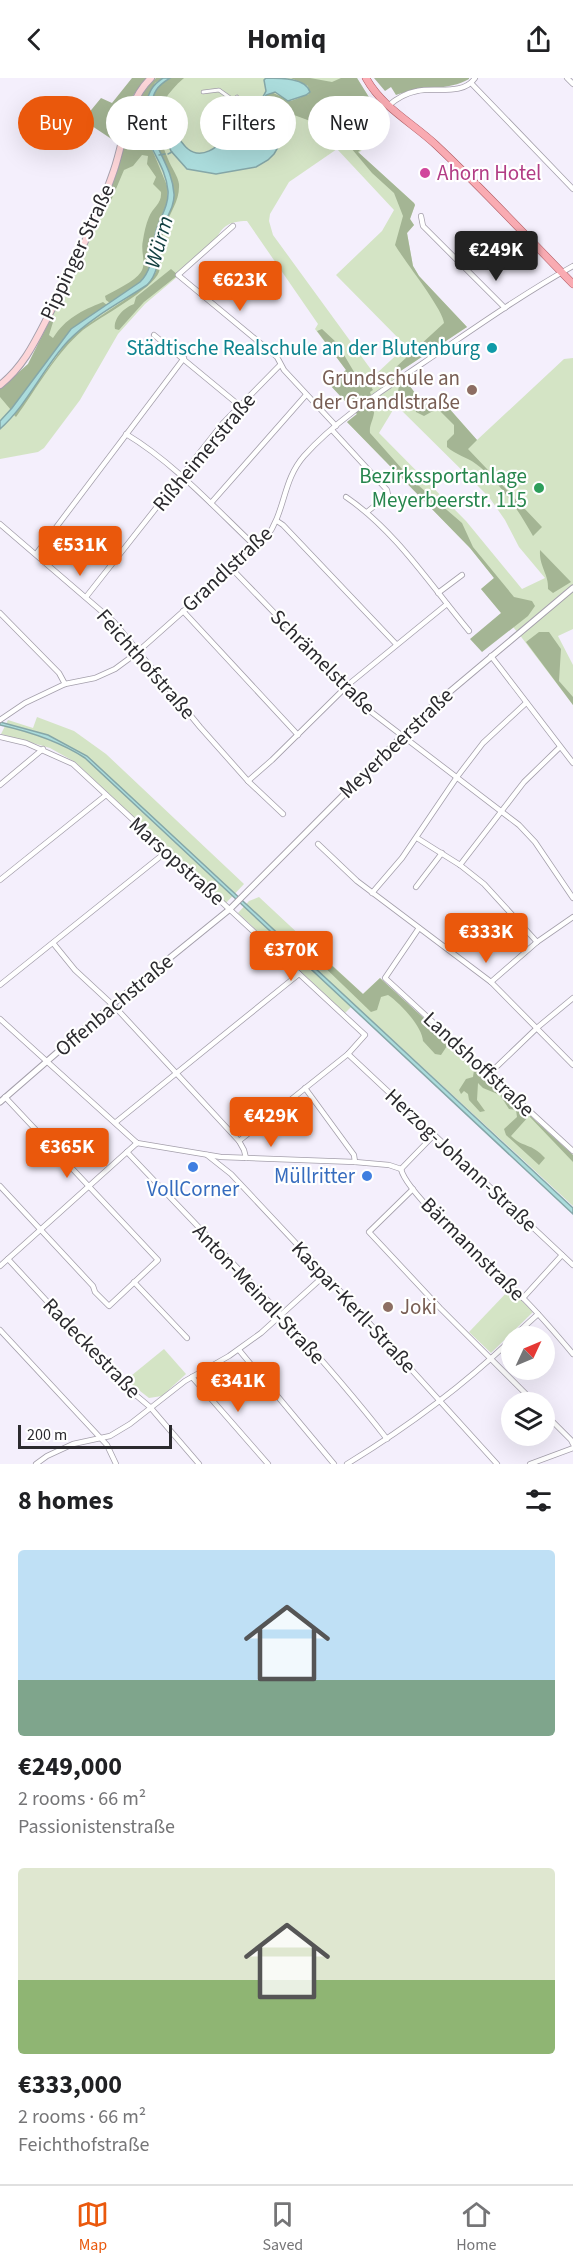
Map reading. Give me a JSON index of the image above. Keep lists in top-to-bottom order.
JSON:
{
  "streets": {
    "main road": ["Pippinger Straße"],
    "street": [
      "Rißheimerstraße",
      "Grandlstraße",
      "Schrämelstraße",
      "Feichthofstraße",
      "Meyerbeerstraße",
      "Marsopstraße",
      "Offenbachstraße",
      "Landshoffstraße",
      "Herzog-Johann-Straße",
      "Bärmannstraße",
      "Anton-Meindl-Straße",
      "Kaspar-Kerll-Straße",
      "Radeckestraße"
    ]
  },
  "crossings": [
    ["Rißheimerstraße", "Feichthofstraße"],
    ["Grandlstraße", "Schrämelstraße"],
    ["Grandlstraße", "Feichthofstraße"],
    ["Schrämelstraße", "Meyerbeerstraße"],
    ["Meyerbeerstraße", "Marsopstraße"],
    ["Meyerbeerstraße", "Offenbachstraße"],
    ["Marsopstraße", "Offenbachstraße"],
    ["Marsopstraße", "Herzog-Johann-Straße"]
  ],
  "water": ["Würm"],
  "places": [
    "Ahorn Hotel",
    "Städtische Realschule an der Blutenburg",
    "Grundschule an der Grandlstraße",
    "Bezirkssportanlage Meyerbeerstr. 115",
    "VollCorner",
    "Müllritter",
    "Joki"
  ],
  "scale_bar": "200 m",
  "north": "top right",
  "page": {
    "header": "Homiq",
    "chip": [
      "Buy",
      "Rent",
      "Filters",
      "New"
    ],
    "price": [
      "€249K",
      "€623K",
      "€531K",
      "€333K",
      "€370K",
      "€429K",
      "€365K",
      "€341K"
    ],
    "scale": "200 m",
    "heading": "8 homes",
    "list": [
      {
        "name": "€249,000",
        "note": "2 rooms · 66 m² · Passionistenstraße"
      },
      {
        "name": "€333,000",
        "note": "2 rooms · 66 m² · Feichthofstraße"
      }
    ],
    "tabs": ["Map", "Saved", "Home"]
  }
}
